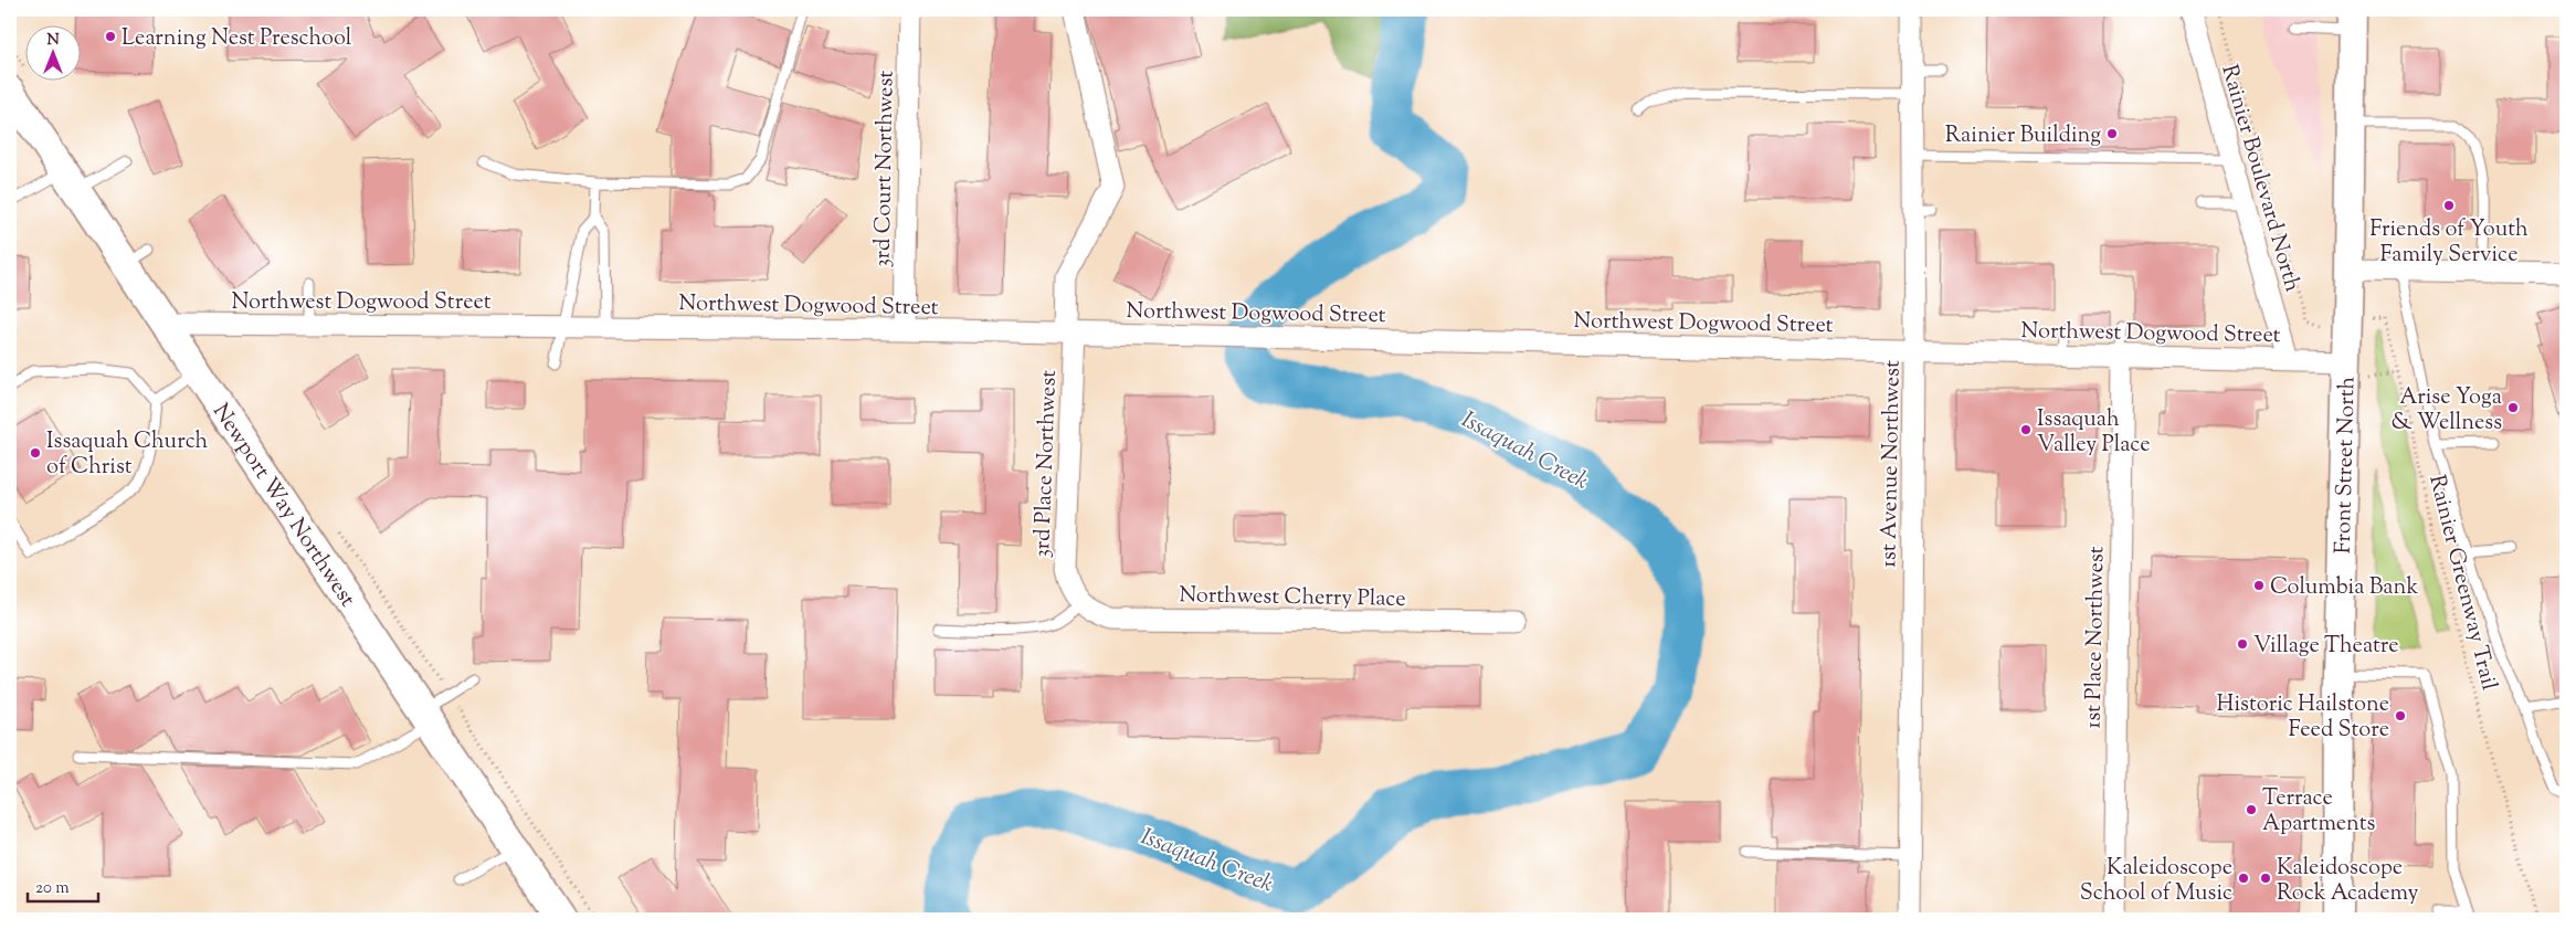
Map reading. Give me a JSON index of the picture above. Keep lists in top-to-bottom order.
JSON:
{
  "streets": {
    "street": [
      "3rd Court Northwest",
      "Rainier Boulevard North",
      "Northwest Dogwood Street",
      "3rd Place Northwest",
      "1st Avenue Northwest",
      "Front Street North",
      "Newport Way Northwest",
      "Northwest Cherry Place",
      "1st Place Northwest"
    ],
    "path": ["Rainier Greenway Trail"]
  },
  "crossings": [
    ["3rd Court Northwest", "Northwest Dogwood Street"],
    ["Rainier Boulevard North", "Northwest Dogwood Street"],
    ["Northwest Dogwood Street", "3rd Place Northwest"],
    ["Northwest Dogwood Street", "1st Avenue Northwest"],
    ["Northwest Dogwood Street", "Front Street North"],
    ["Northwest Dogwood Street", "Newport Way Northwest"],
    ["Northwest Dogwood Street", "1st Place Northwest"],
    ["3rd Place Northwest", "Northwest Cherry Place"]
  ],
  "water": ["Issaquah Creek"],
  "places": [
    "Learning Nest Preschool",
    "Rainier Building",
    "Friends of Youth Family Service",
    "Arise Yoga & Wellness",
    "Issaquah Valley Place",
    "Issaquah Church of Christ",
    "Columbia Bank",
    "Village Theatre",
    "Historic Hailstone Feed Store",
    "Terrace Apartments",
    "Kaleidoscope School of Music",
    "Kaleidoscope Rock Academy"
  ],
  "scale_bar": "20 m",
  "north": "top"
}
